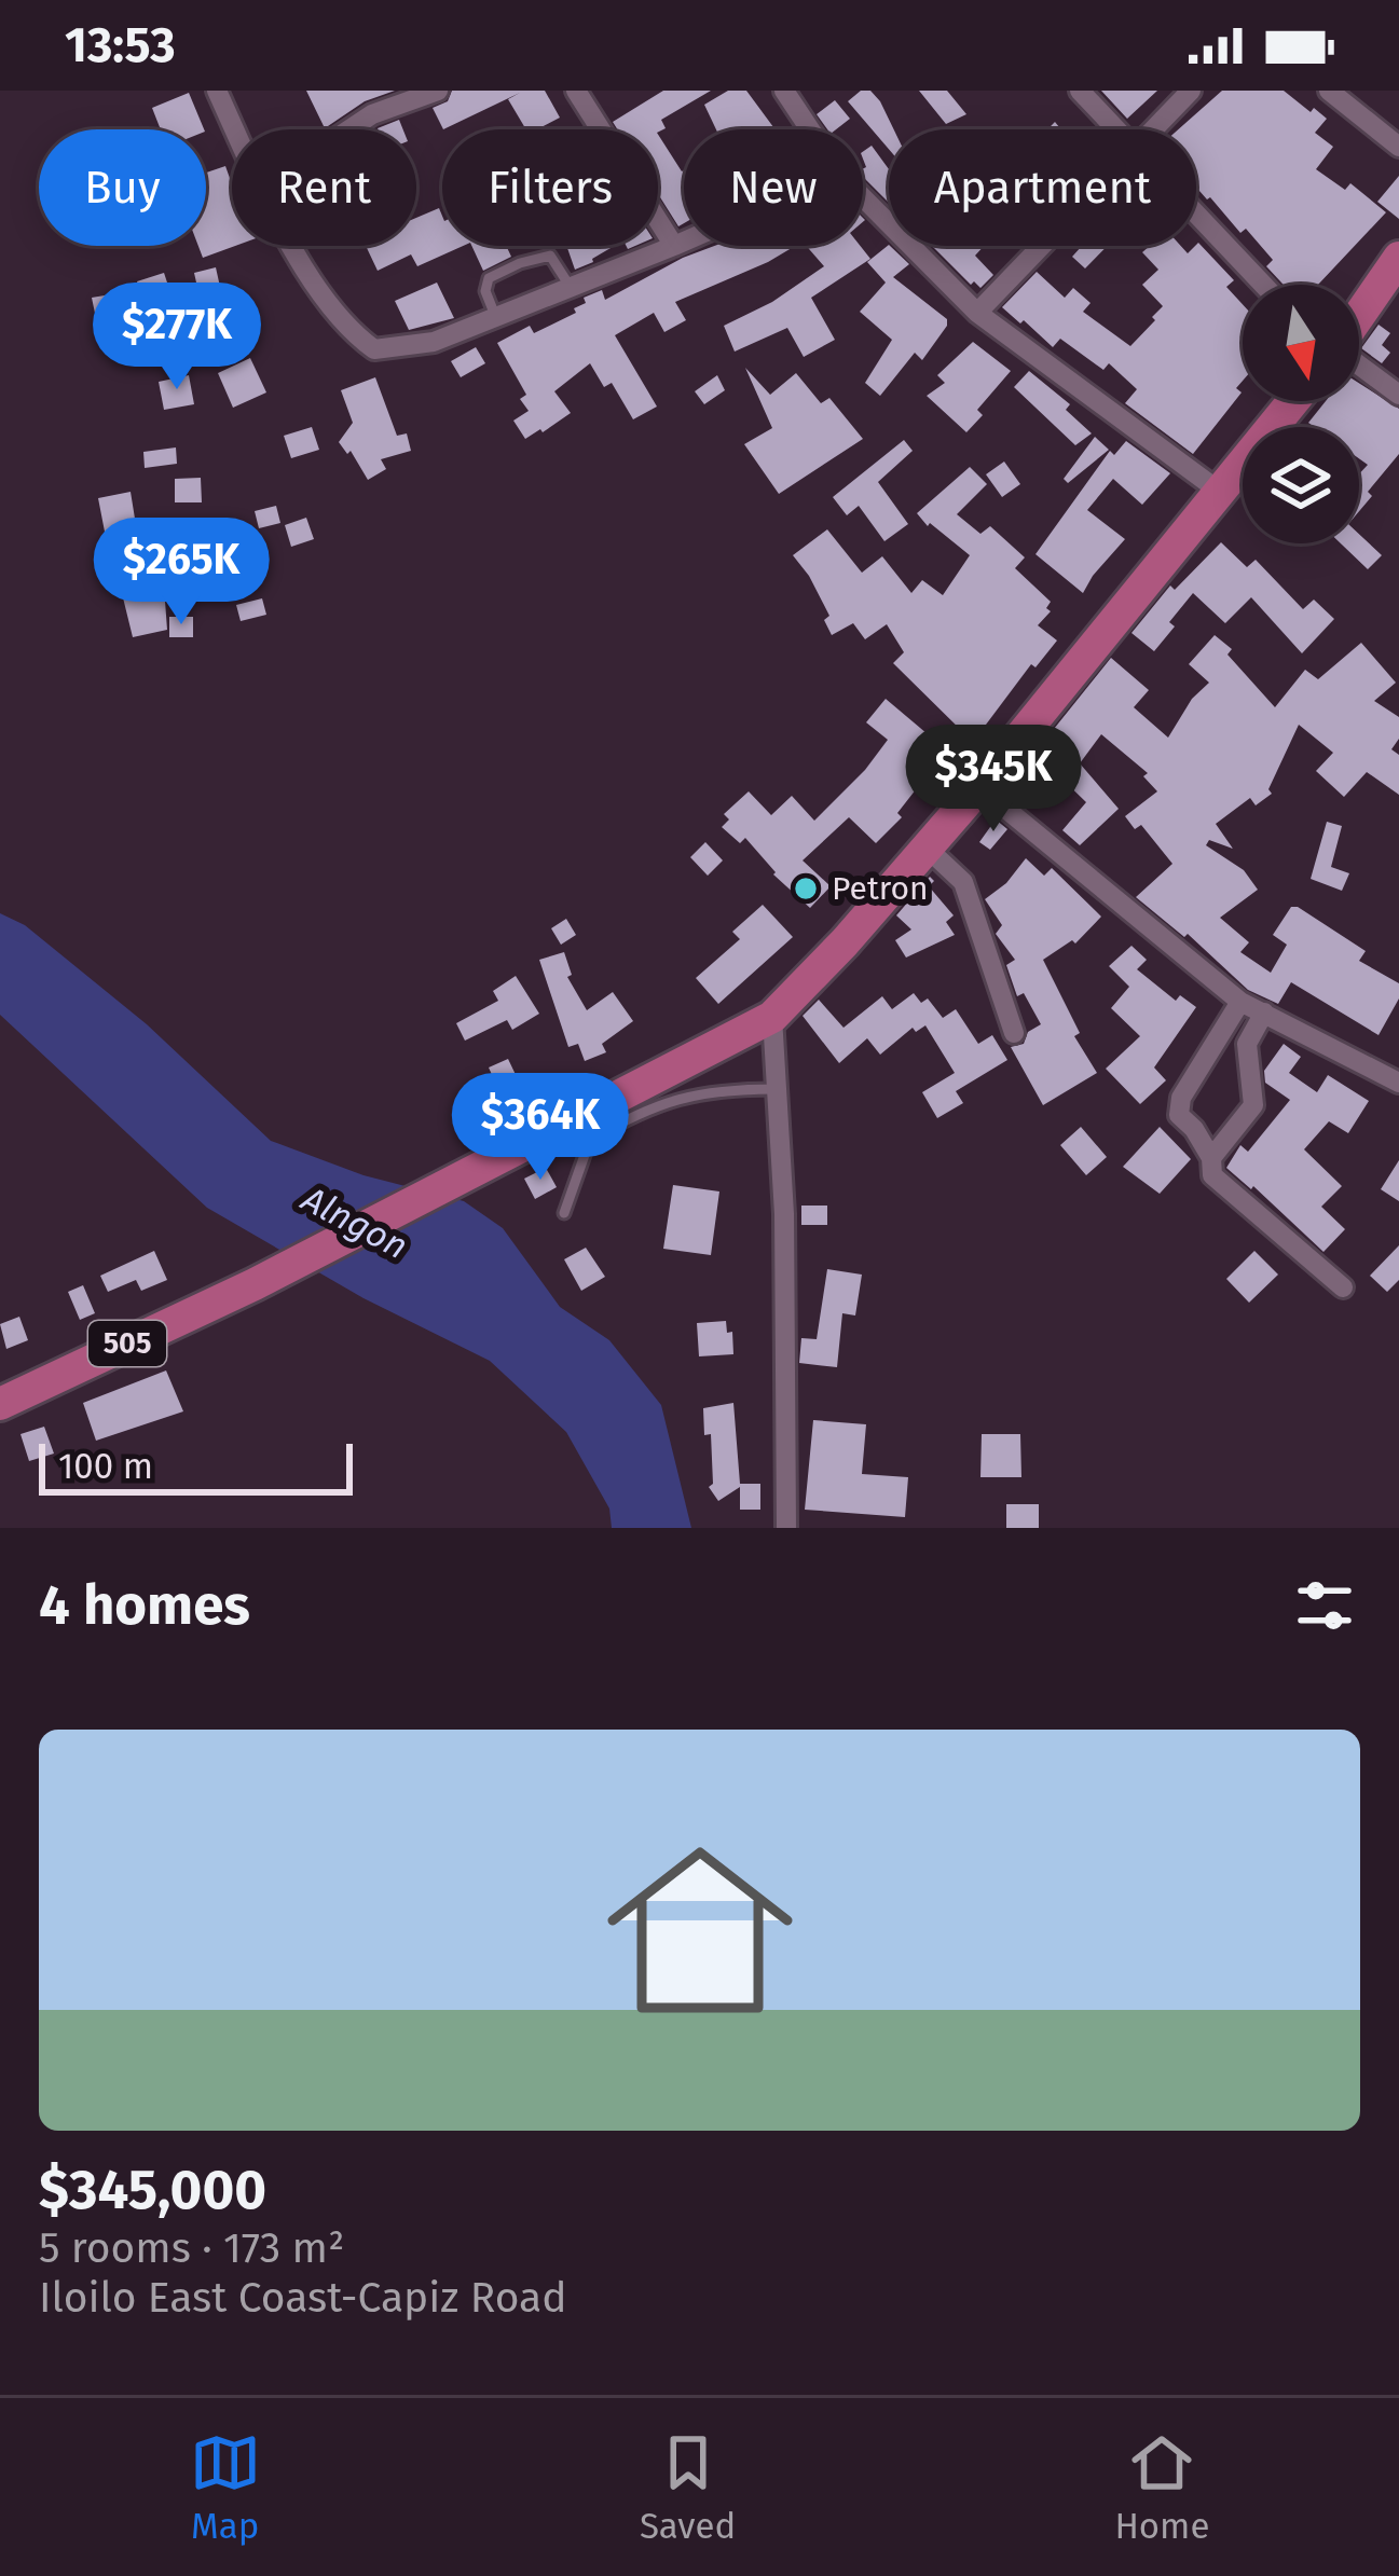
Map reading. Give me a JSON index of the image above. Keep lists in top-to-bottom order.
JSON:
{
  "streets": {
    "main road": ["505"]
  },
  "water": ["Alngon"],
  "places": ["Petron"],
  "scale_bar": "100 m",
  "north": "bottom",
  "page": {
    "status": "13:53",
    "chip": [
      "Buy",
      "Rent",
      "Filters",
      "New",
      "Apartment"
    ],
    "price": [
      "$277K",
      "$265K",
      "$345K",
      "$364K"
    ],
    "scale": "100 m",
    "heading": "4 homes",
    "list": [
      {
        "name": "$345,000",
        "note": "5 rooms · 173 m² · Iloilo East Coast-Capiz Road"
      }
    ],
    "tabs": ["Map", "Saved", "Home"]
  }
}
